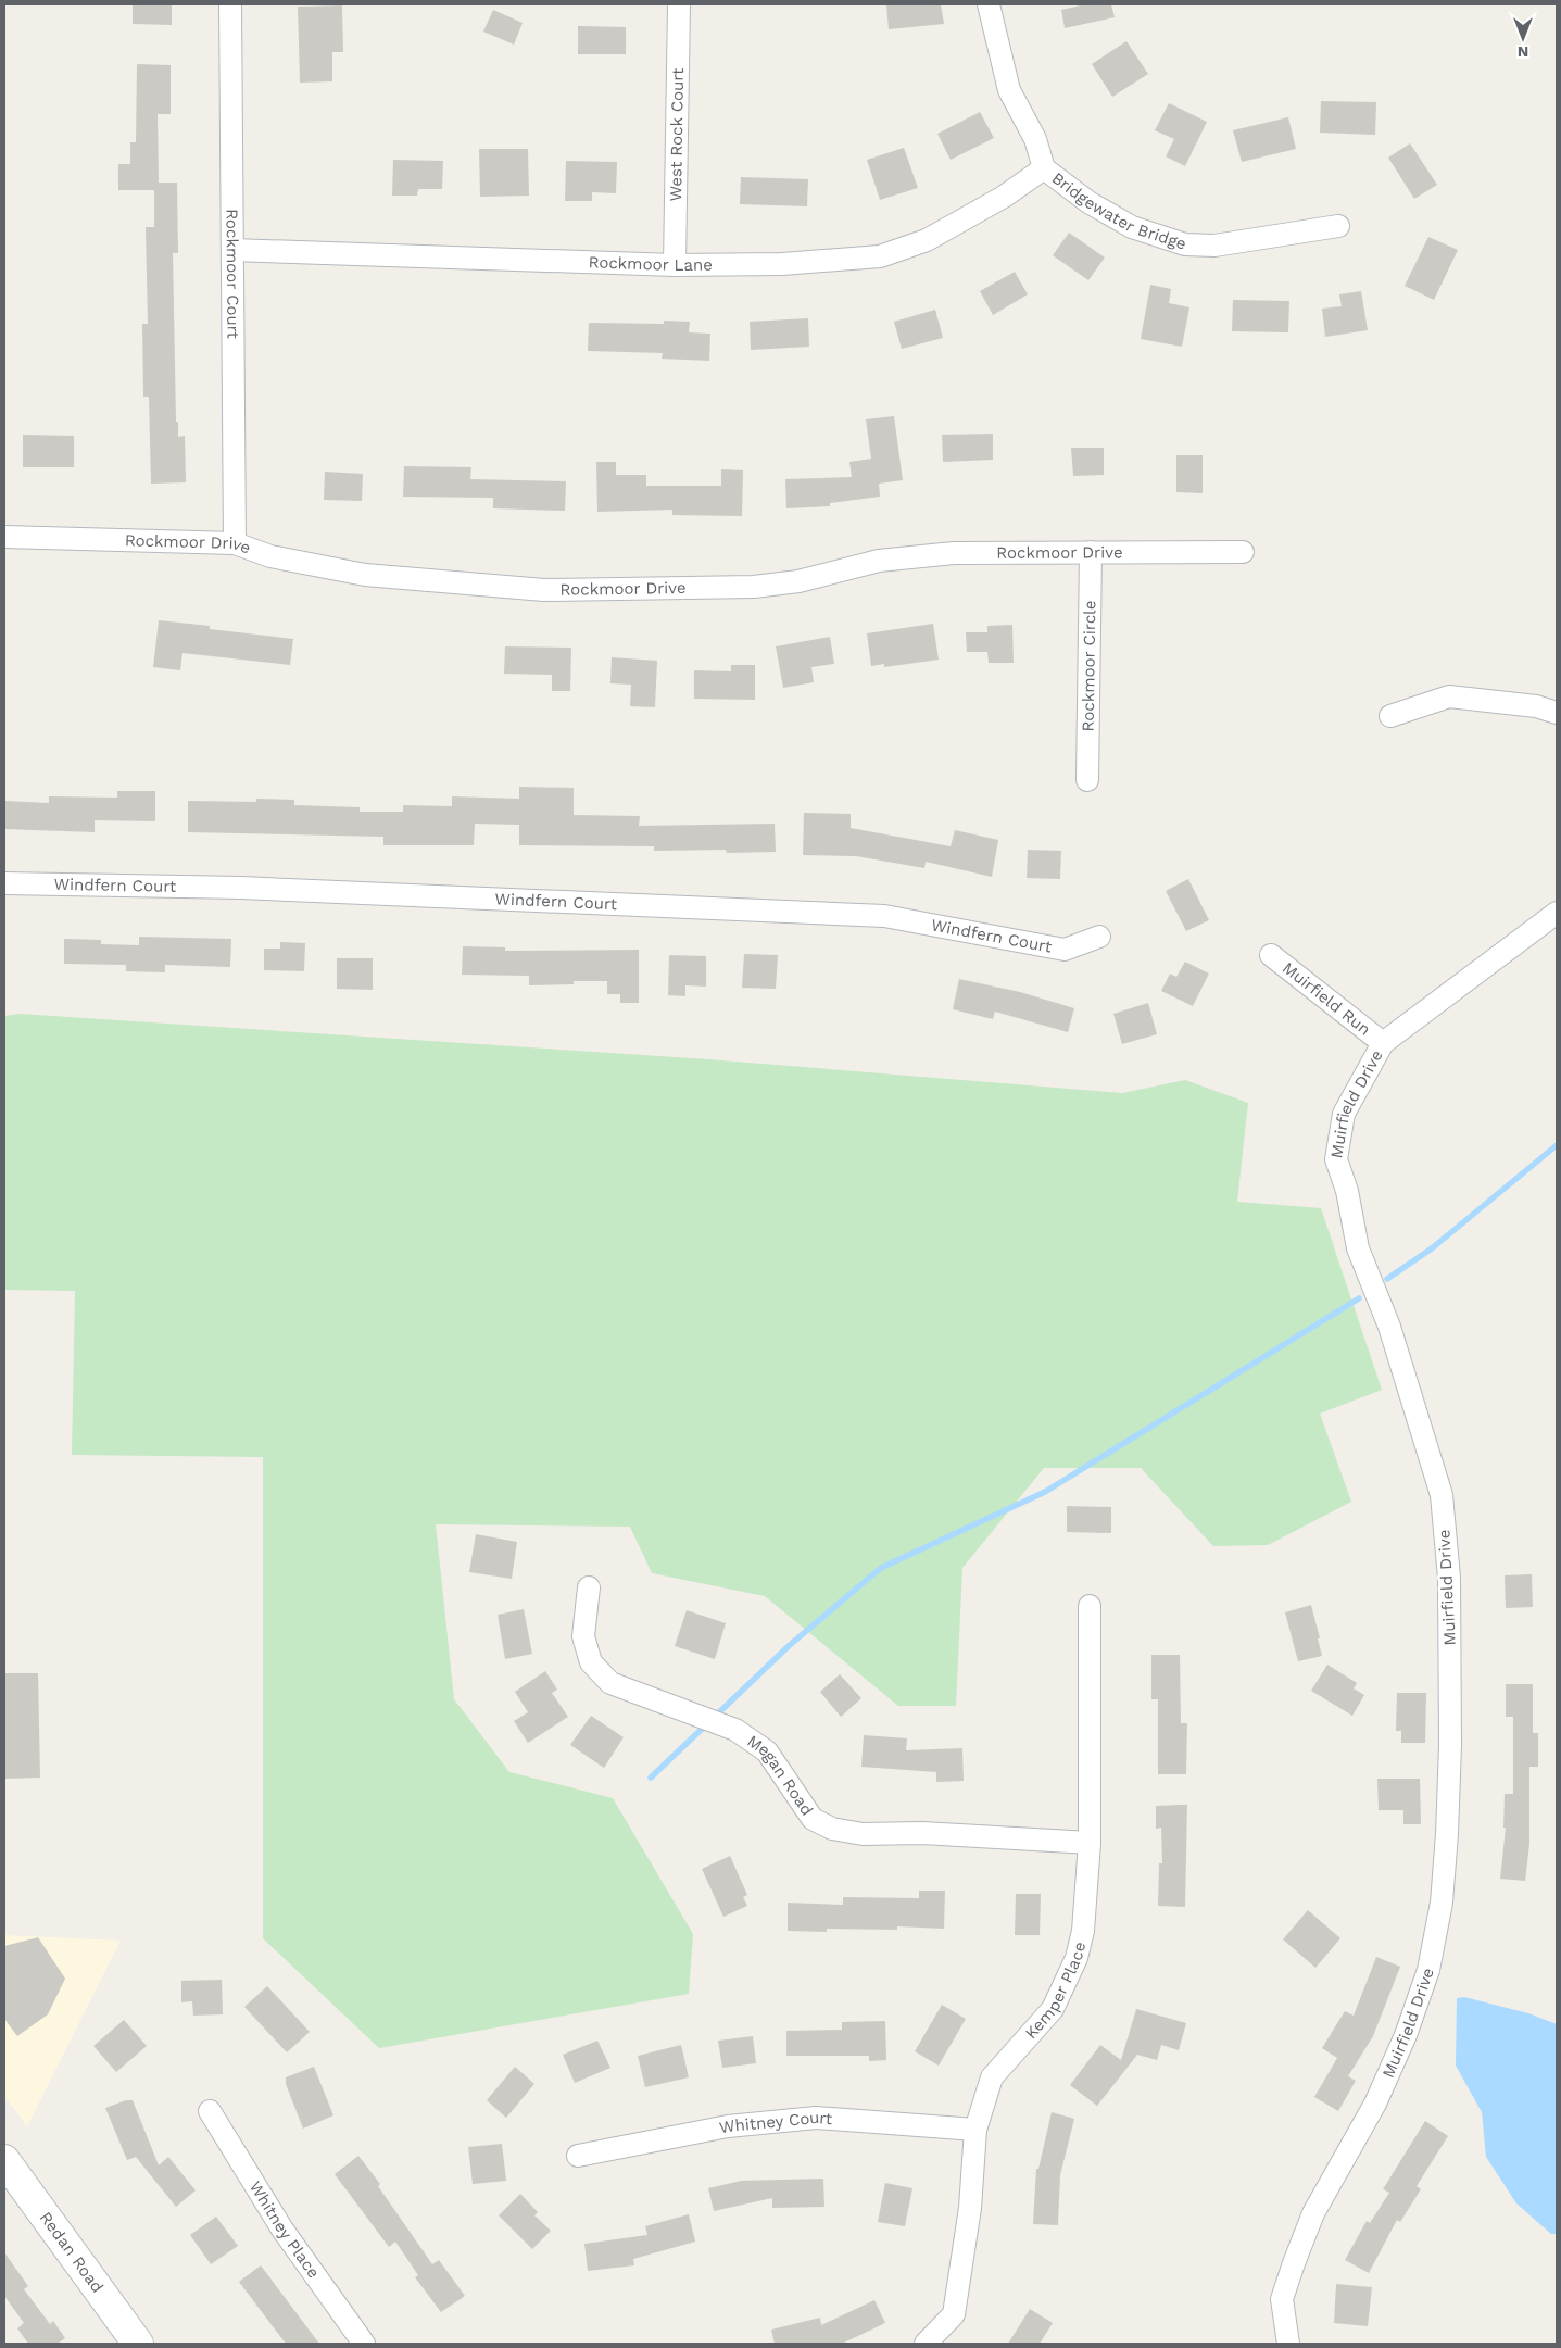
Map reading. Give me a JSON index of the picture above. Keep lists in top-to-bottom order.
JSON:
{
  "streets": {
    "main road": ["Redan Road"],
    "street": [
      "West Rock Court",
      "Bridgewater Bridge",
      "Rockmoor Lane",
      "Rockmoor Court",
      "Rockmoor Drive",
      "Rockmoor Circle",
      "Windfern Court",
      "Muirfield Run",
      "Muirfield Drive",
      "Megan Road",
      "Kemper Place",
      "Whitney Court",
      "Whitney Place"
    ]
  },
  "crossings": [
    ["West Rock Court", "Rockmoor Lane"],
    ["Bridgewater Bridge", "Rockmoor Lane"],
    ["Rockmoor Lane", "Rockmoor Court"],
    ["Rockmoor Court", "Rockmoor Drive"],
    ["Rockmoor Drive", "Rockmoor Circle"],
    ["Muirfield Run", "Muirfield Drive"],
    ["Megan Road", "Kemper Place"],
    ["Kemper Place", "Whitney Court"]
  ],
  "north": "bottom"
}
